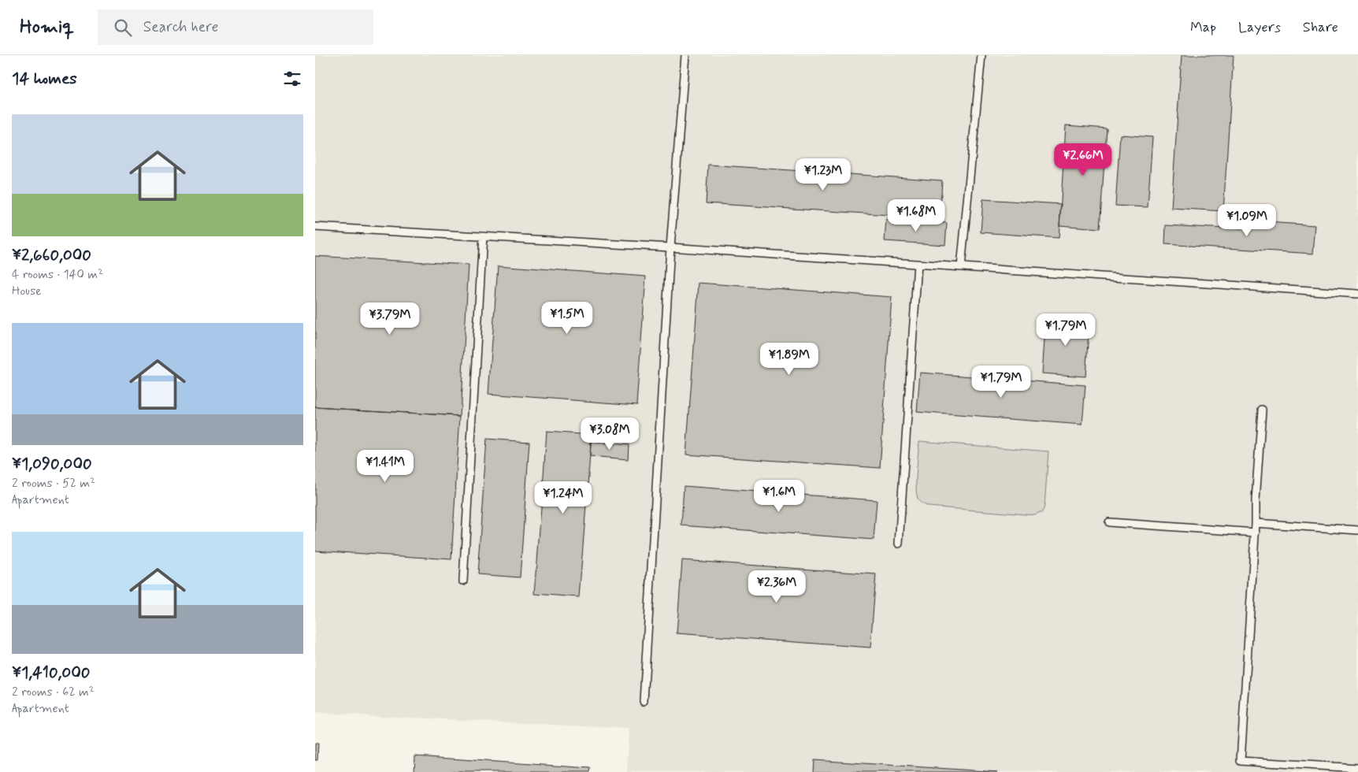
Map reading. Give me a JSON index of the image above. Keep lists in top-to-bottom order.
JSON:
{
  "page": {
    "header": "Homiq",
    "search": "Search here",
    "nav": ["Map", "Layers", "Share"],
    "heading": "14 homes",
    "list": [
      {
        "name": "¥2,660,000",
        "note": "4 rooms · 140 m² · House"
      },
      {
        "name": "¥1,090,000",
        "note": "2 rooms · 52 m² · Apartment"
      },
      {
        "name": "¥1,410,000",
        "note": "2 rooms · 62 m² · Apartment"
      }
    ],
    "price": [
      "¥2.66M",
      "¥1.23M",
      "¥1.68M",
      "¥1.09M",
      "¥1.5M",
      "¥3.79M",
      "¥1.79M",
      "¥1.89M",
      "¥1.79M",
      "¥3.08M",
      "¥1.41M",
      "¥1.6M",
      "¥1.24M",
      "¥2.36M"
    ]
  }
}
